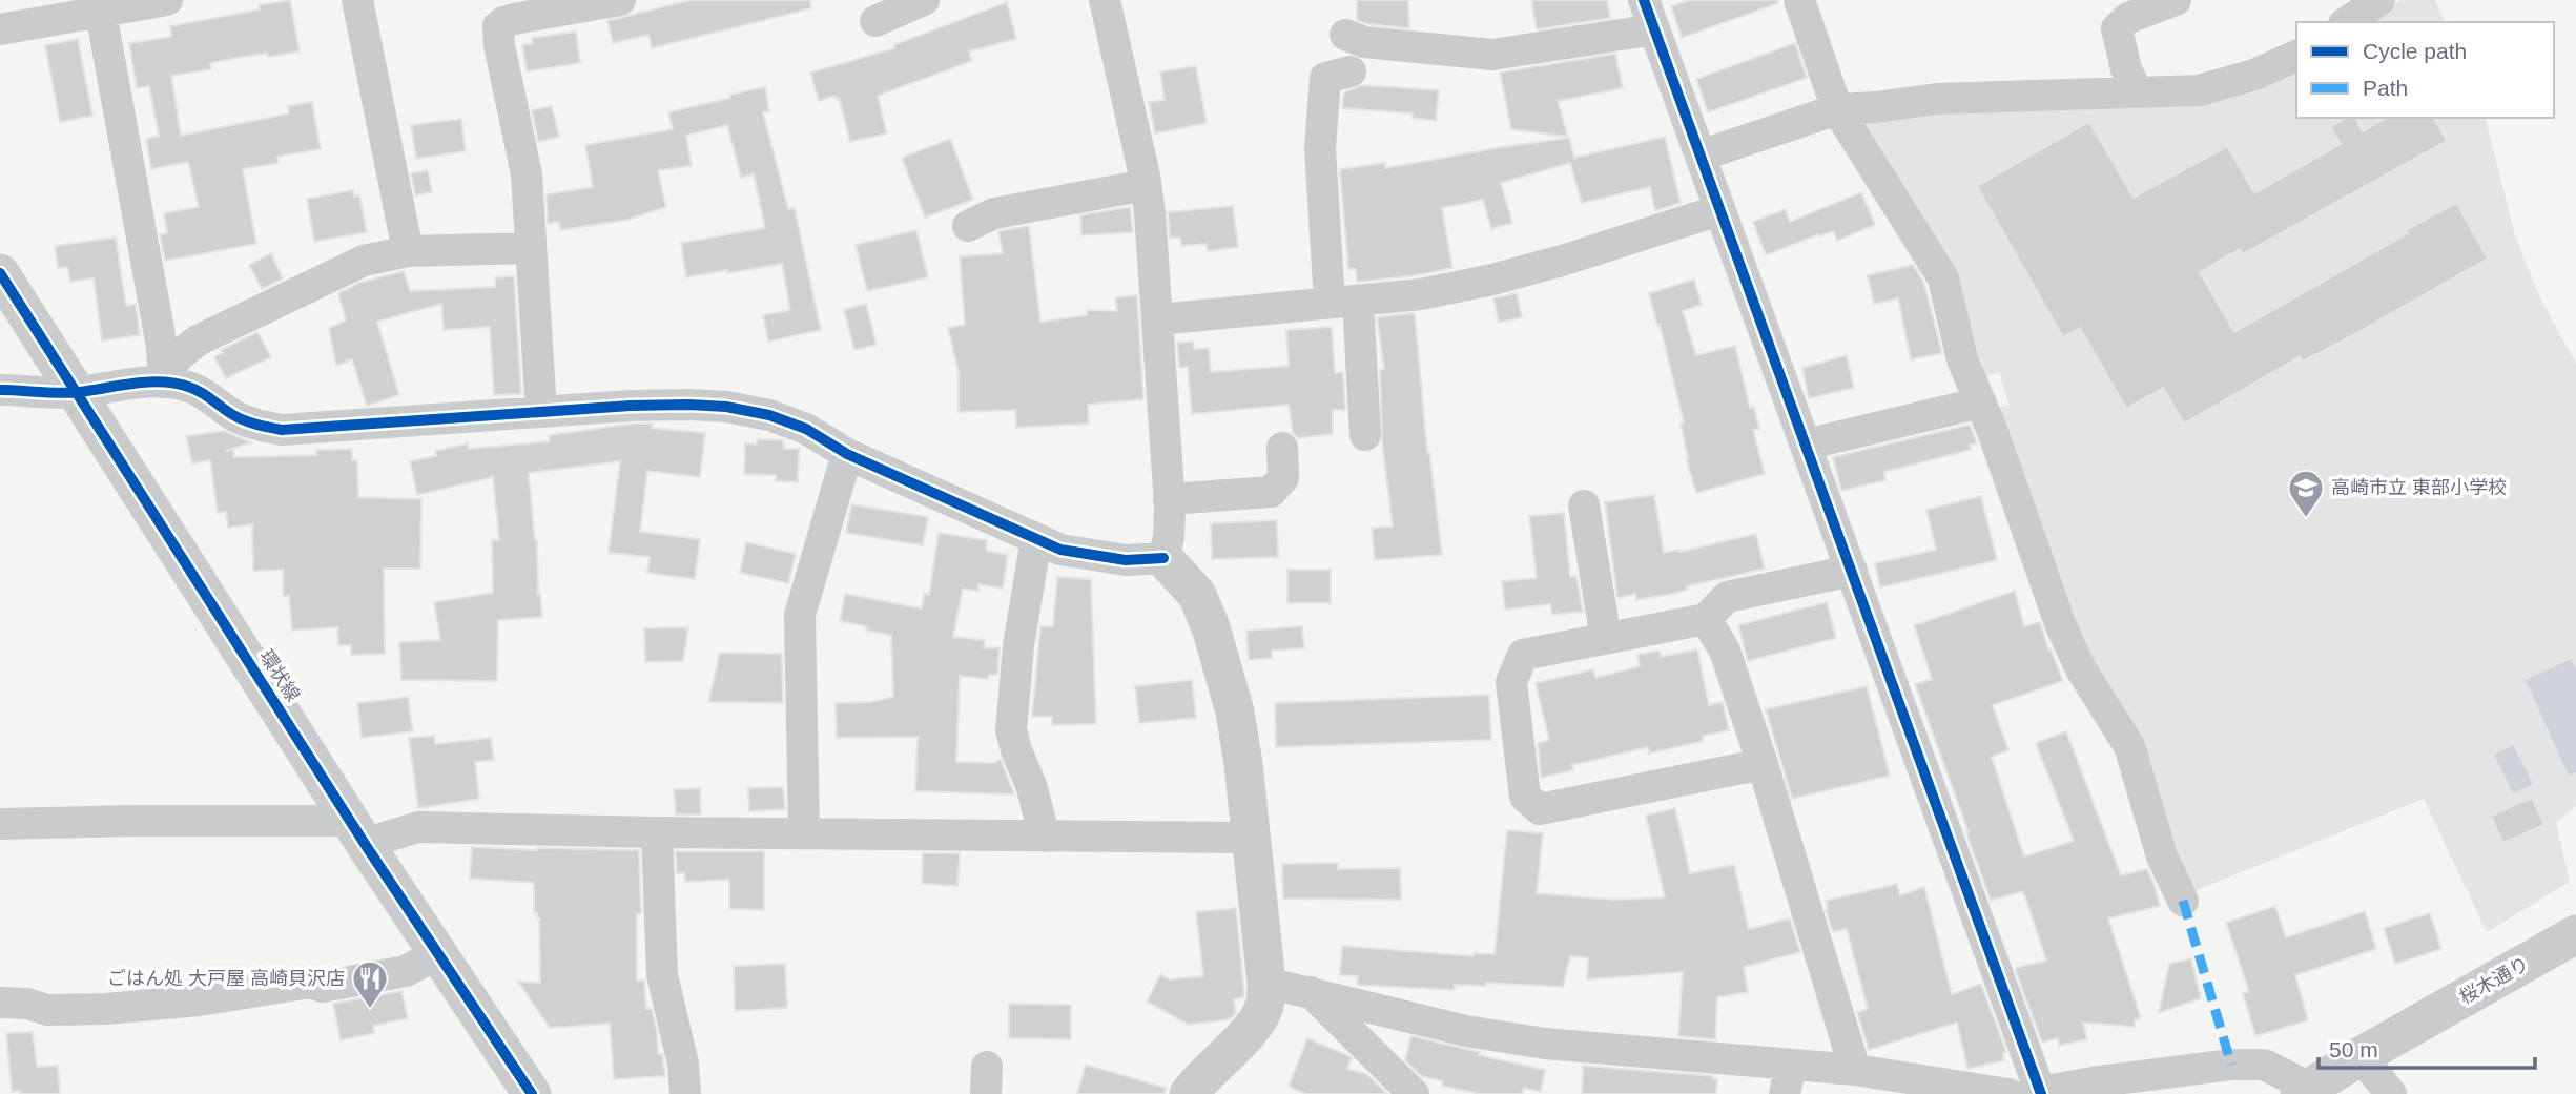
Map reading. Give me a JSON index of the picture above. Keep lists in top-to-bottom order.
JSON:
{
  "streets": {
    "street": ["環状線", "桜木通り"]
  },
  "places": {
    "school or university": ["高崎市立 東部小学校"],
    "restaurant": ["ごはん処 大戸屋 高崎貝沢店"]
  },
  "legend": ["Cycle path", "Path"],
  "scale_bar": "50 m"
}
